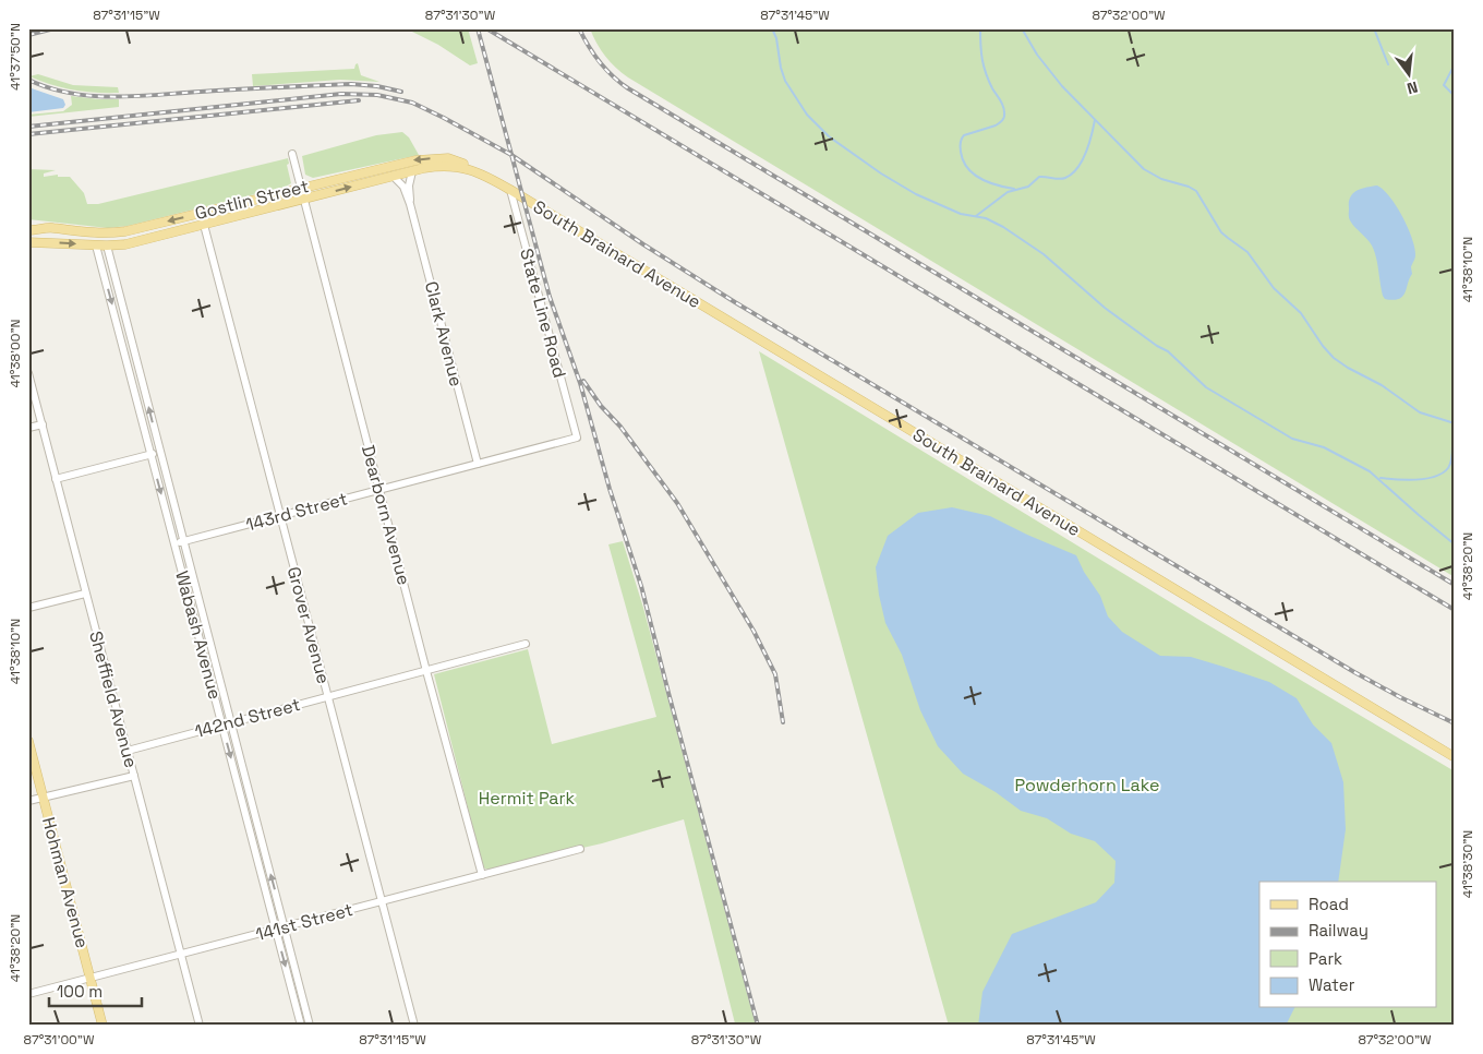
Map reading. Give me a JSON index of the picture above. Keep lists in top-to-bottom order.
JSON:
{
  "streets": {
    "main road": ["Gostlin Street", "South Brainard Avenue", "Hohman Avenue"],
    "street": [
      "State Line Road",
      "Clark Avenue",
      "143rd Street",
      "Dearborn Avenue",
      "Grover Avenue",
      "Wabash Avenue",
      "Sheffield Avenue",
      "142nd Street",
      "141st Street"
    ]
  },
  "crossings": [
    ["Gostlin Street", "South Brainard Avenue"],
    ["Gostlin Street", "State Line Road"],
    ["Gostlin Street", "Clark Avenue"],
    ["Gostlin Street", "Dearborn Avenue"],
    ["Gostlin Street", "Grover Avenue"],
    ["Gostlin Street", "Wabash Avenue"],
    ["South Brainard Avenue", "State Line Road"],
    ["State Line Road", "143rd Street"],
    ["Clark Avenue", "143rd Street"],
    ["143rd Street", "Dearborn Avenue"],
    ["143rd Street", "Grover Avenue"],
    ["143rd Street", "Wabash Avenue"],
    ["Dearborn Avenue", "142nd Street"],
    ["Dearborn Avenue", "141st Street"],
    ["Grover Avenue", "142nd Street"],
    ["Grover Avenue", "141st Street"],
    ["Wabash Avenue", "142nd Street"],
    ["Wabash Avenue", "141st Street"],
    ["Sheffield Avenue", "142nd Street"],
    ["Sheffield Avenue", "141st Street"],
    ["Hohman Avenue", "141st Street"]
  ],
  "parks": ["Powderhorn Lake", "Hermit Park"],
  "legend": [
    "Road",
    "Railway",
    "Park",
    "Water"
  ],
  "scale_bar": "100 m",
  "north": "bottom",
  "coordinates": [
    "87°31'15\"W",
    "87°31'30\"W",
    "87°31'45\"W",
    "87°32'00\"W",
    "41°37'50\"N",
    "41°38'10\"N",
    "41°38'00\"N",
    "41°38'20\"N",
    "41°38'30\"N",
    "87°31'00\"W"
  ]
}
